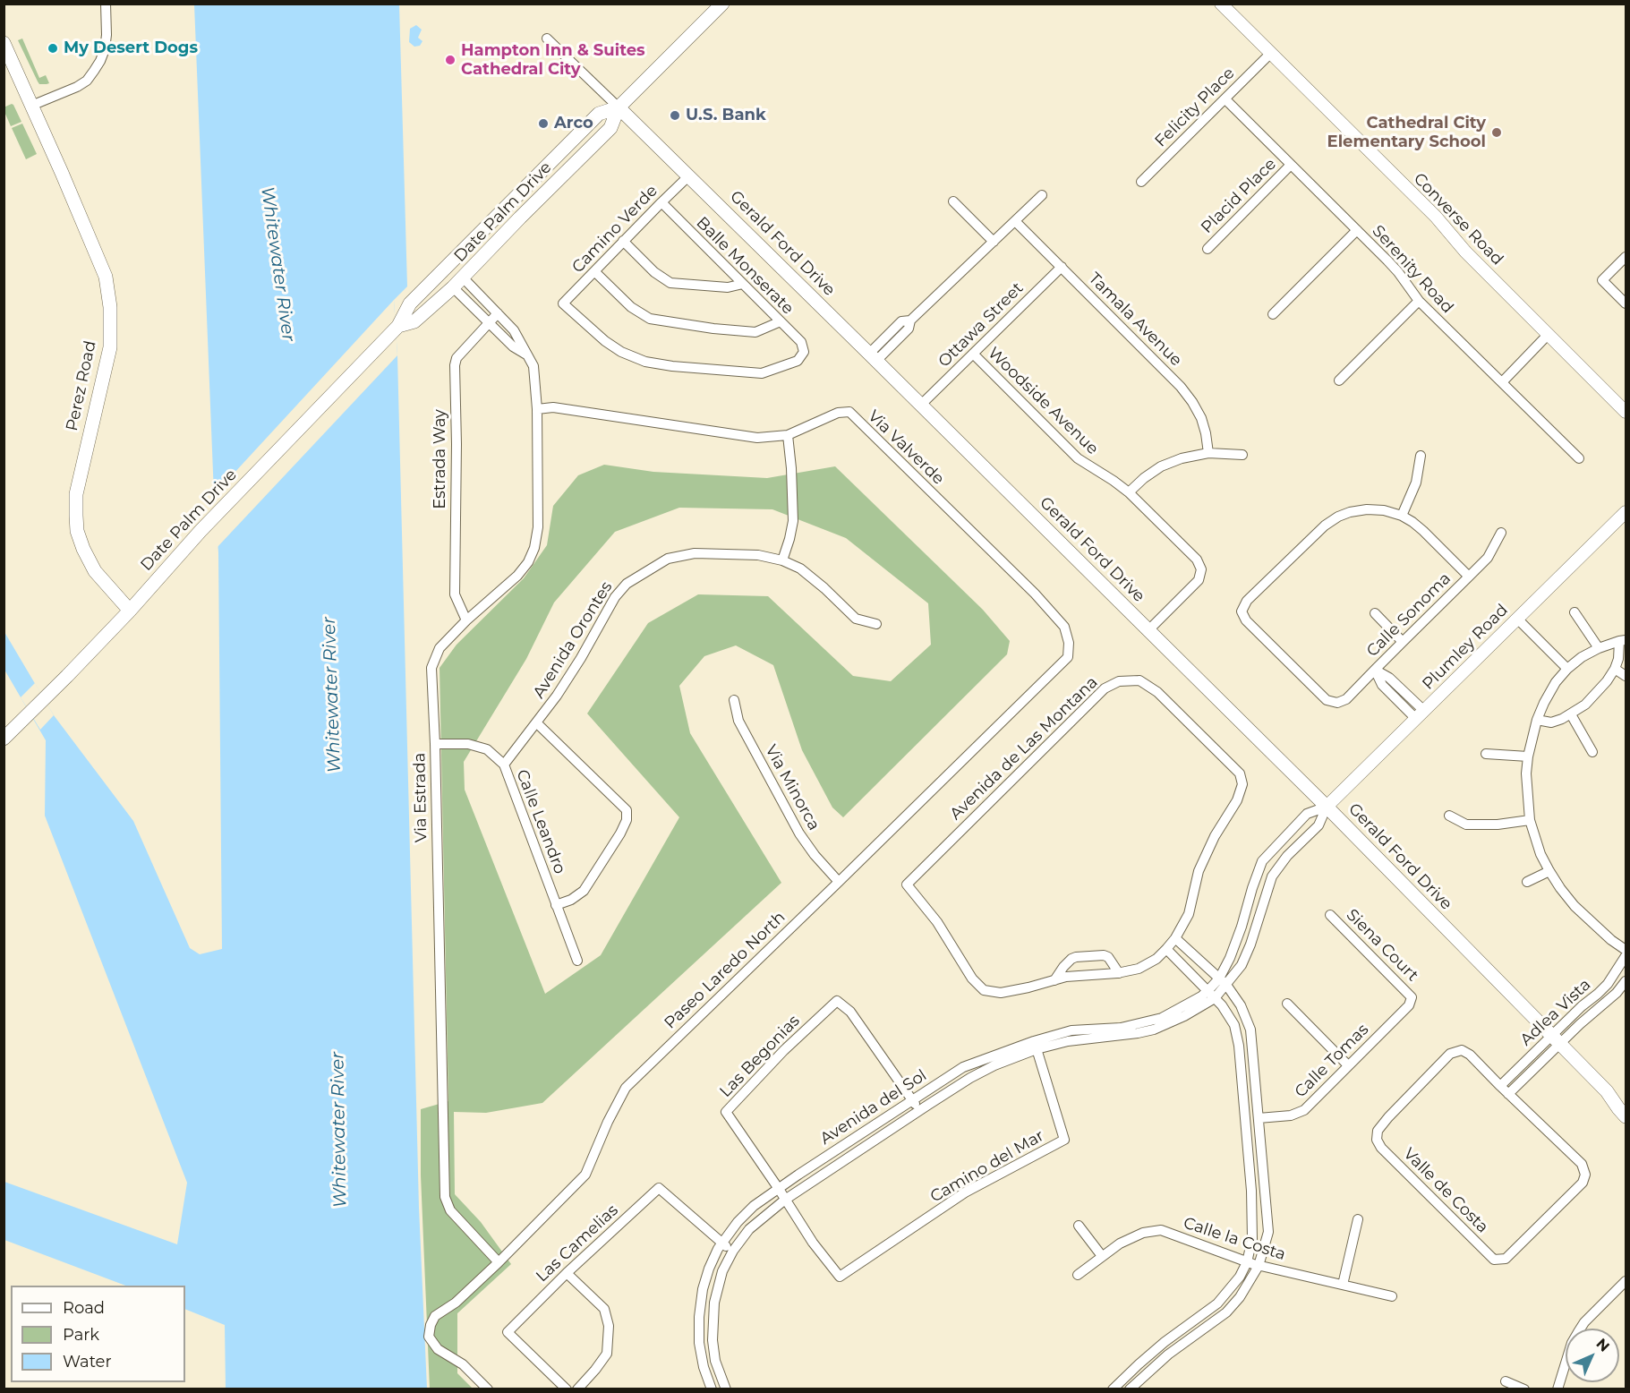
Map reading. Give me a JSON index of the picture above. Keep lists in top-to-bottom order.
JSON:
{
  "streets": {
    "main road": ["Date Palm Drive", "Gerald Ford Drive", "Perez Road"],
    "street": [
      "Felicity Place",
      "Placid Place",
      "Converse Road",
      "Camino Verde",
      "Balle Monserate",
      "Serenity Road",
      "Tamala Avenue",
      "Ottawa Street",
      "Woodside Avenue",
      "Via Valverde",
      "Estrada Way",
      "Calle Sonoma",
      "Avenida Orontes",
      "Plumley Road",
      "Avenida de Las Montana",
      "Via Minorca",
      "Via Estrada",
      "Calle Leandro",
      "Siena Court",
      "Paseo Laredo North",
      "Adlea Vista",
      "Las Begonias",
      "Calle Tomas",
      "Avenida del Sol",
      "Camino del Mar",
      "Valle de Costa",
      "Calle la Costa",
      "Las Camelias"
    ]
  },
  "crossings": [
    ["Felicity Place", "Converse Road"],
    ["Felicity Place", "Serenity Road"],
    ["Placid Place", "Serenity Road"],
    ["Date Palm Drive", "Gerald Ford Drive"],
    ["Date Palm Drive", "Perez Road"],
    ["Date Palm Drive", "Via Estrada"],
    ["Camino Verde", "Gerald Ford Drive"],
    ["Camino Verde", "Balle Monserate"],
    ["Gerald Ford Drive", "Ottawa Street"],
    ["Gerald Ford Drive", "Woodside Avenue"],
    ["Gerald Ford Drive", "Plumley Road"],
    ["Gerald Ford Drive", "Adlea Vista"],
    ["Gerald Ford Drive", "Avenida del Sol"],
    ["Tamala Avenue", "Ottawa Street"],
    ["Ottawa Street", "Woodside Avenue"],
    ["Via Valverde", "Via Estrada"],
    ["Via Valverde", "Paseo Laredo North"],
    ["Estrada Way", "Via Estrada"],
    ["Avenida Orontes", "Calle Leandro"],
    ["Plumley Road", "Avenida del Sol"],
    ["Via Minorca", "Paseo Laredo North"],
    ["Via Estrada", "Calle Leandro"],
    ["Via Estrada", "Paseo Laredo North"],
    ["Siena Court", "Calle Tomas"],
    ["Adlea Vista", "Valle de Costa"],
    ["Las Begonias", "Avenida del Sol"],
    ["Las Begonias", "Camino del Mar"],
    ["Avenida del Sol", "Camino del Mar"],
    ["Avenida del Sol", "Las Camelias"]
  ],
  "water": ["Whitewater River"],
  "places": [
    "My Desert Dogs",
    "Hampton Inn & Suites Cathedral City",
    "U.S. Bank",
    "Arco",
    "Cathedral City Elementary School"
  ],
  "legend": ["Road", "Park", "Water"],
  "north": "top right"
}
